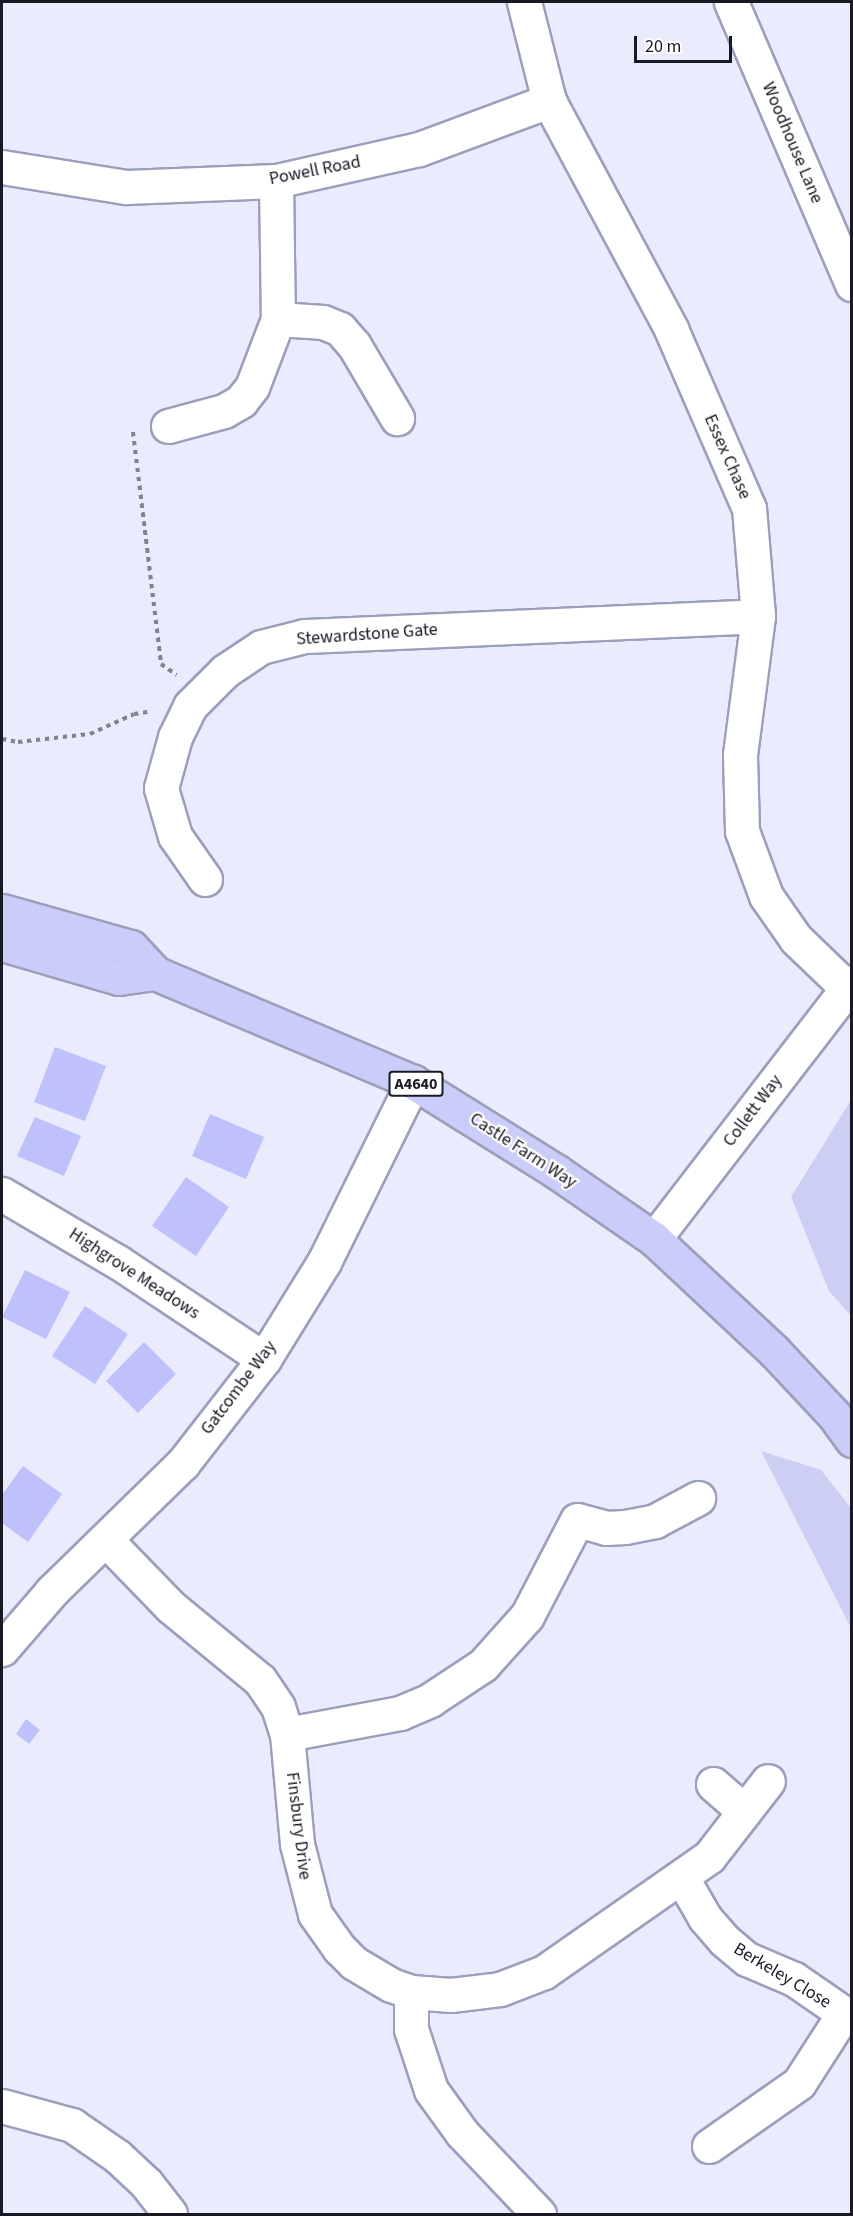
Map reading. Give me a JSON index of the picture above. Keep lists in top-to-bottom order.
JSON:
{
  "streets": {
    "main road": ["A4640", "Castle Farm Way"],
    "street": [
      "Woodhouse Lane",
      "Powell Road",
      "Essex Chase",
      "Stewardstone Gate",
      "Collett Way",
      "Highgrove Meadows",
      "Gatcombe Way",
      "Finsbury Drive",
      "Berkeley Close"
    ]
  },
  "crossings": [
    ["Powell Road", "Essex Chase"],
    ["Essex Chase", "Stewardstone Gate"],
    ["Essex Chase", "Collett Way"],
    ["Collett Way", "Castle Farm Way"],
    ["Castle Farm Way", "Gatcombe Way"],
    ["Highgrove Meadows", "Gatcombe Way"],
    ["Gatcombe Way", "Finsbury Drive"],
    ["Finsbury Drive", "Berkeley Close"]
  ],
  "scale_bar": "20 m"
}
